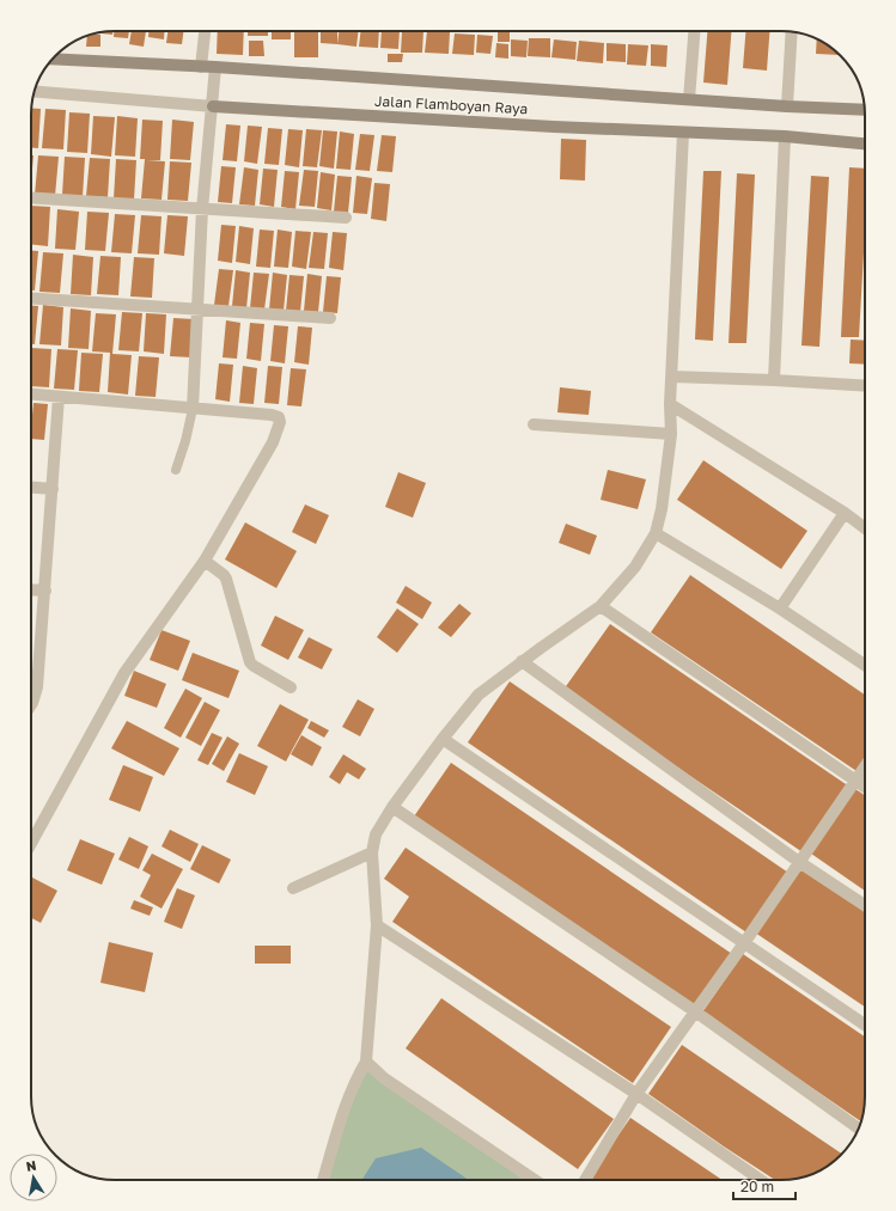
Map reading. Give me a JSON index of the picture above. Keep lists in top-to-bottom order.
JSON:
{
  "streets": {
    "street": ["Jalan Flamboyan Raya"]
  },
  "scale_bar": "20 m",
  "north": "top"
}
